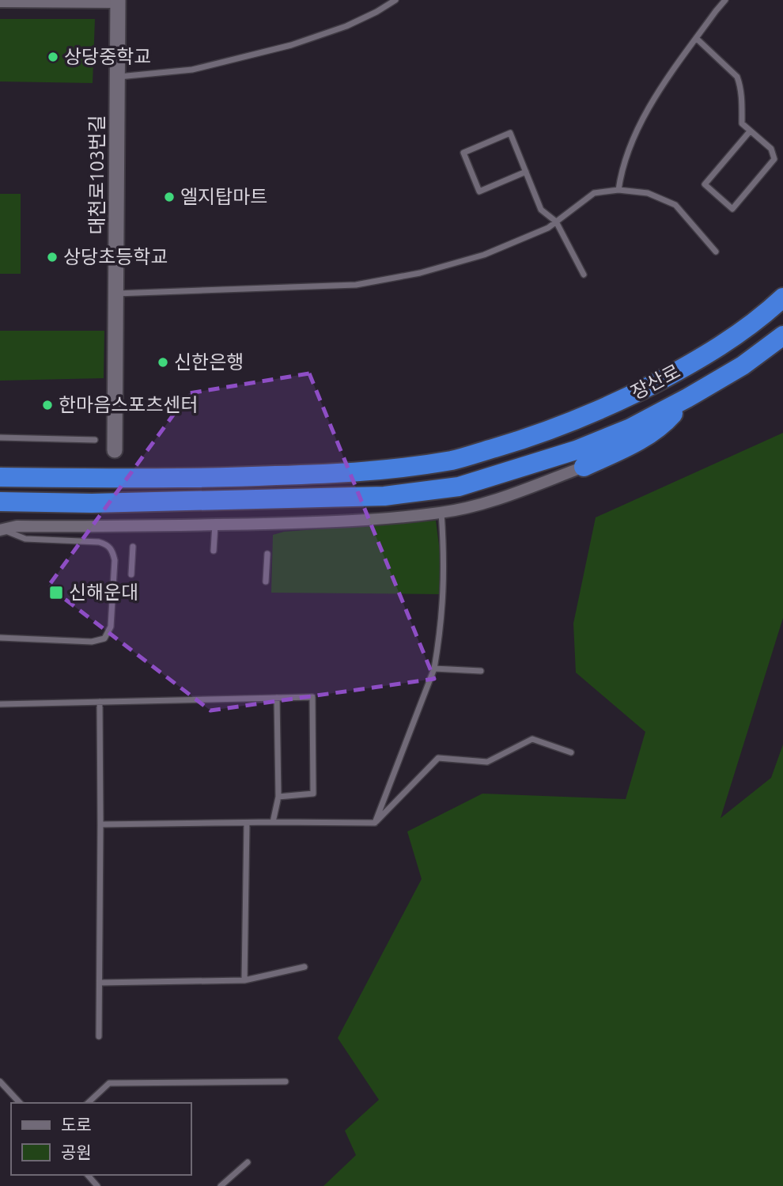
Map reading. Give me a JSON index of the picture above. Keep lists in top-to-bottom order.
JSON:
{
  "streets": {
    "highway": ["장산로"],
    "street": ["대천로103번길"]
  },
  "places": {
    "other": [
      "상당중학교",
      "엘지탑마트",
      "상당초등학교",
      "신한은행",
      "한마음스포츠센터"
    ],
    "transit": ["신해운대"]
  },
  "legend": ["도로", "공원"]
}
